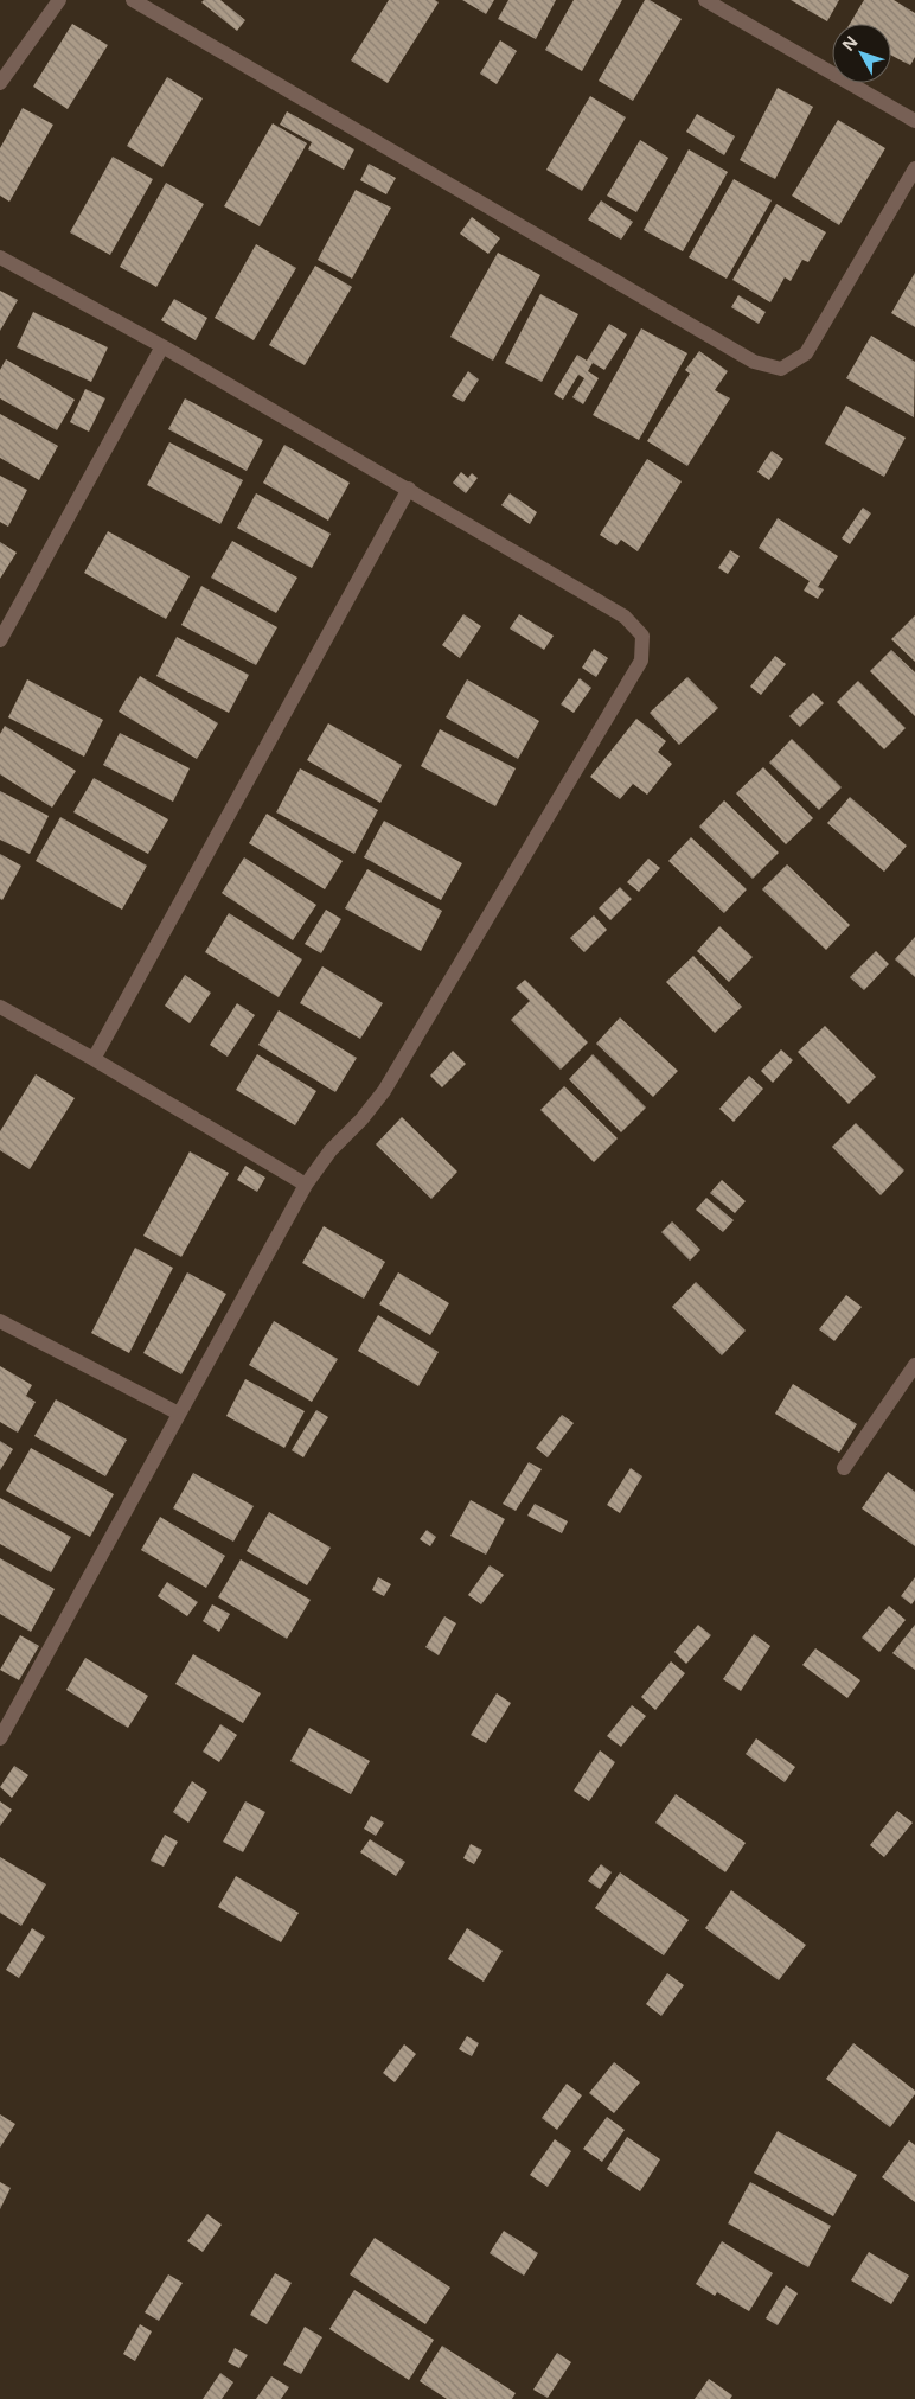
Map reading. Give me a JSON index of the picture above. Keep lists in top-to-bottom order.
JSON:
{
  "north": "top left"
}
